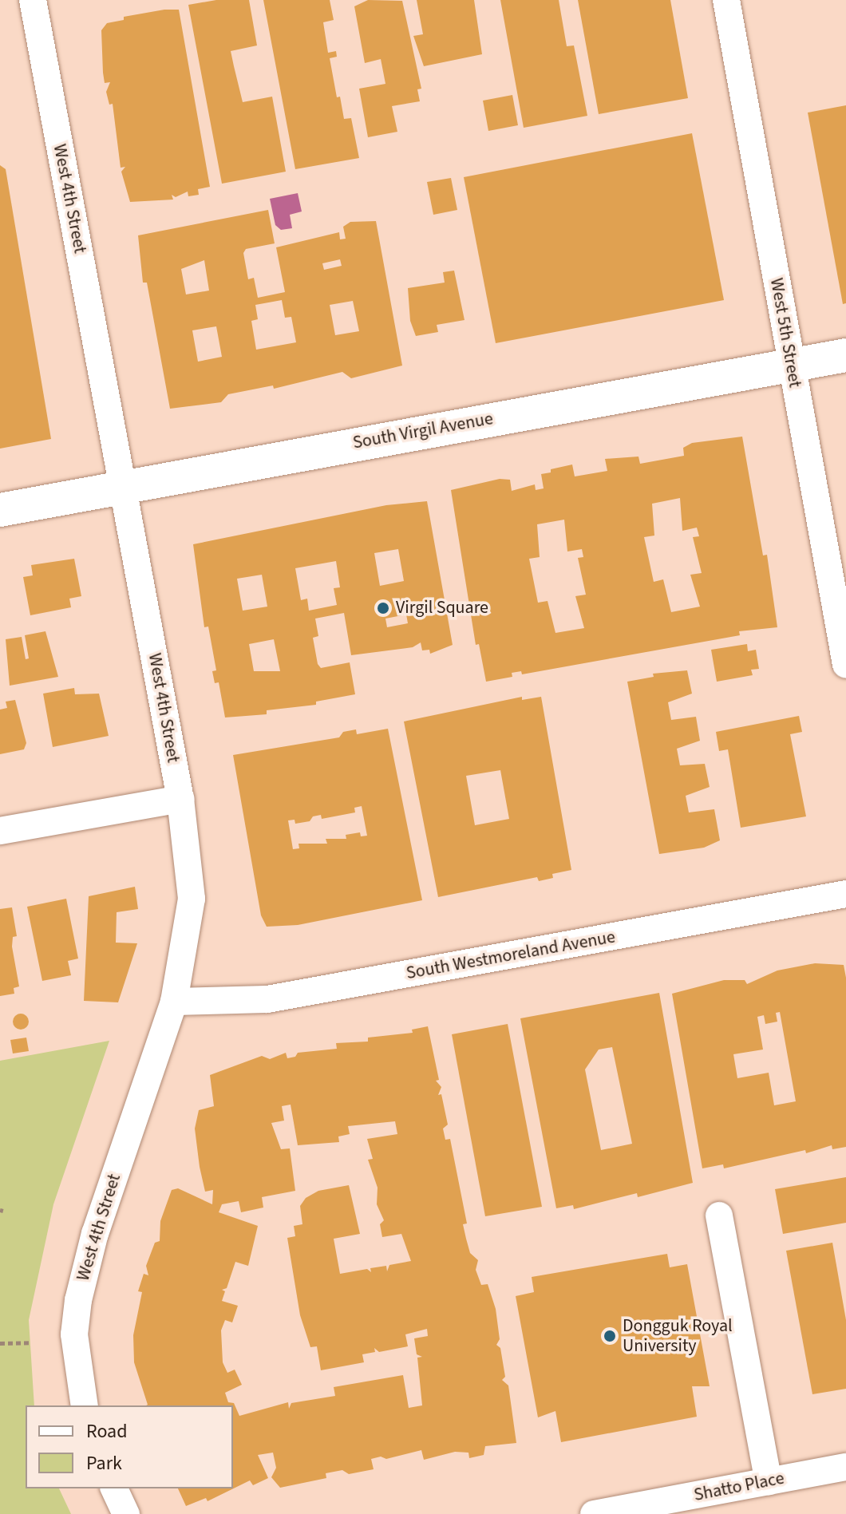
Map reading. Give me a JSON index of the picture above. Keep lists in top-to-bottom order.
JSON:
{
  "streets": {
    "main road": ["South Virgil Avenue"],
    "street": [
      "West 4th Street",
      "West 5th Street",
      "South Westmoreland Avenue",
      "Shatto Place"
    ]
  },
  "crossings": [
    ["West 4th Street", "South Virgil Avenue"],
    ["West 4th Street", "South Westmoreland Avenue"],
    ["West 5th Street", "South Virgil Avenue"]
  ],
  "places": ["Virgil Square", "Dongguk Royal University"],
  "legend": ["Road", "Park"]
}
